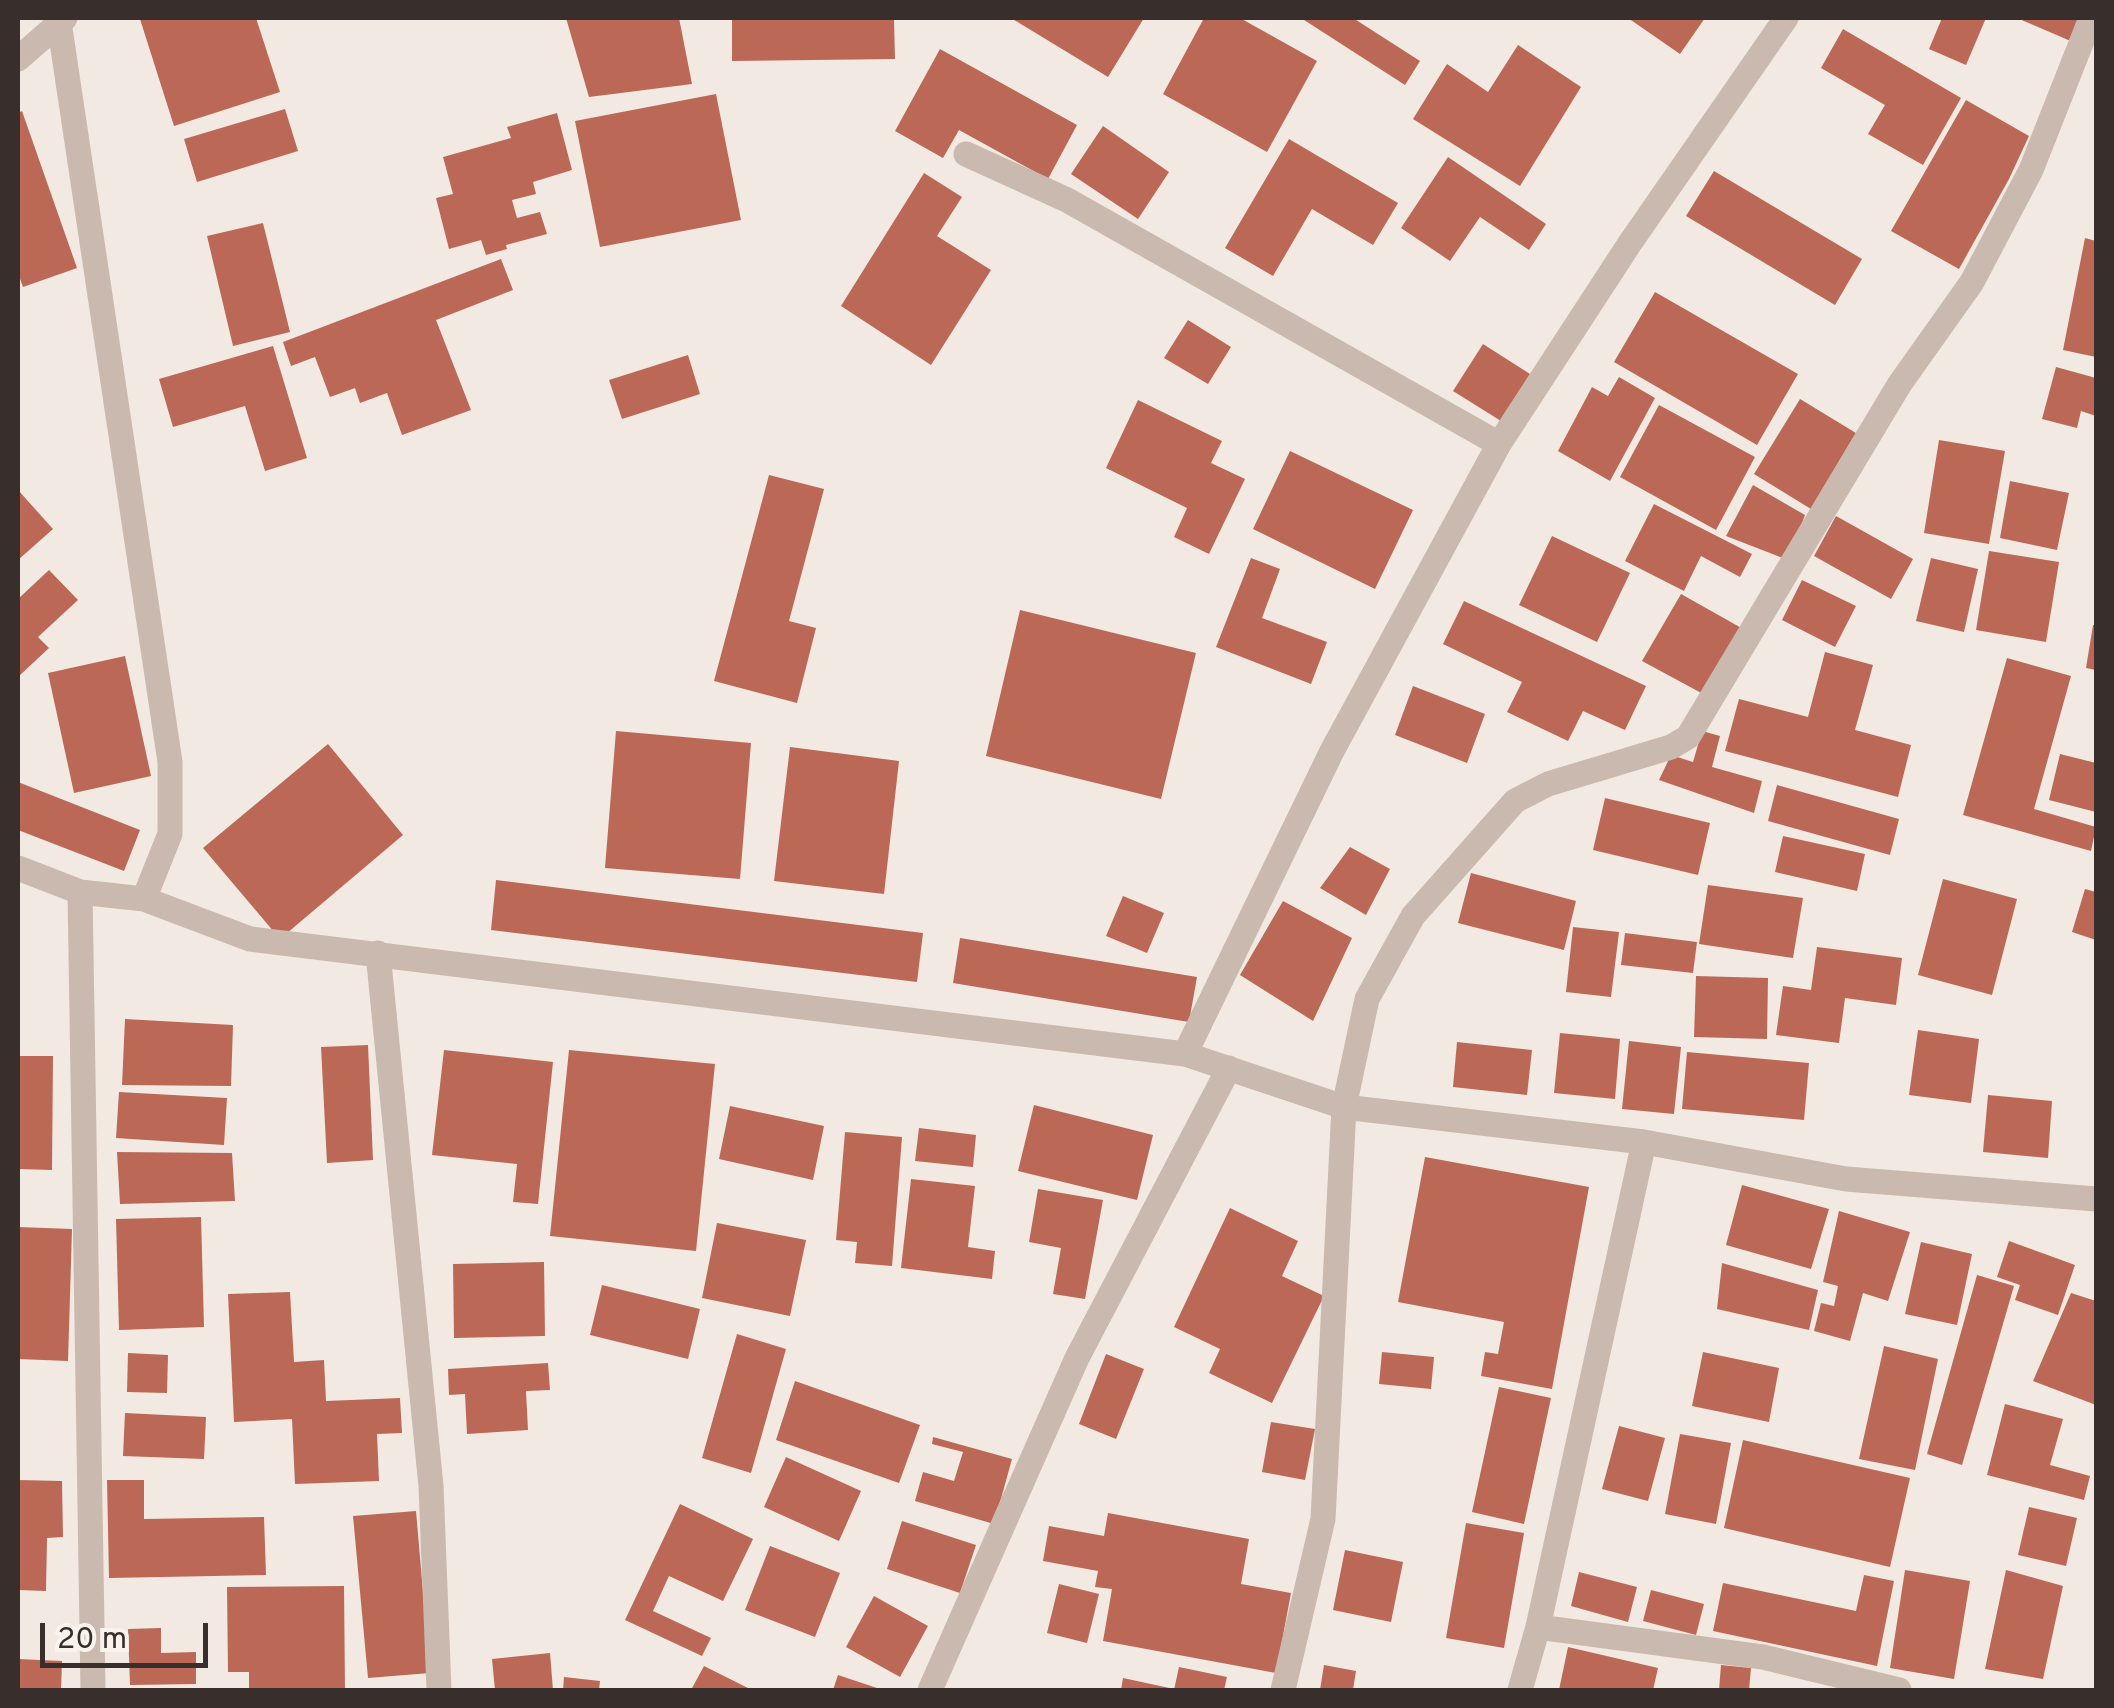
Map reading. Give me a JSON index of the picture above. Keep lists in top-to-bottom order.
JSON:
{
  "scale_bar": "20 m"
}
